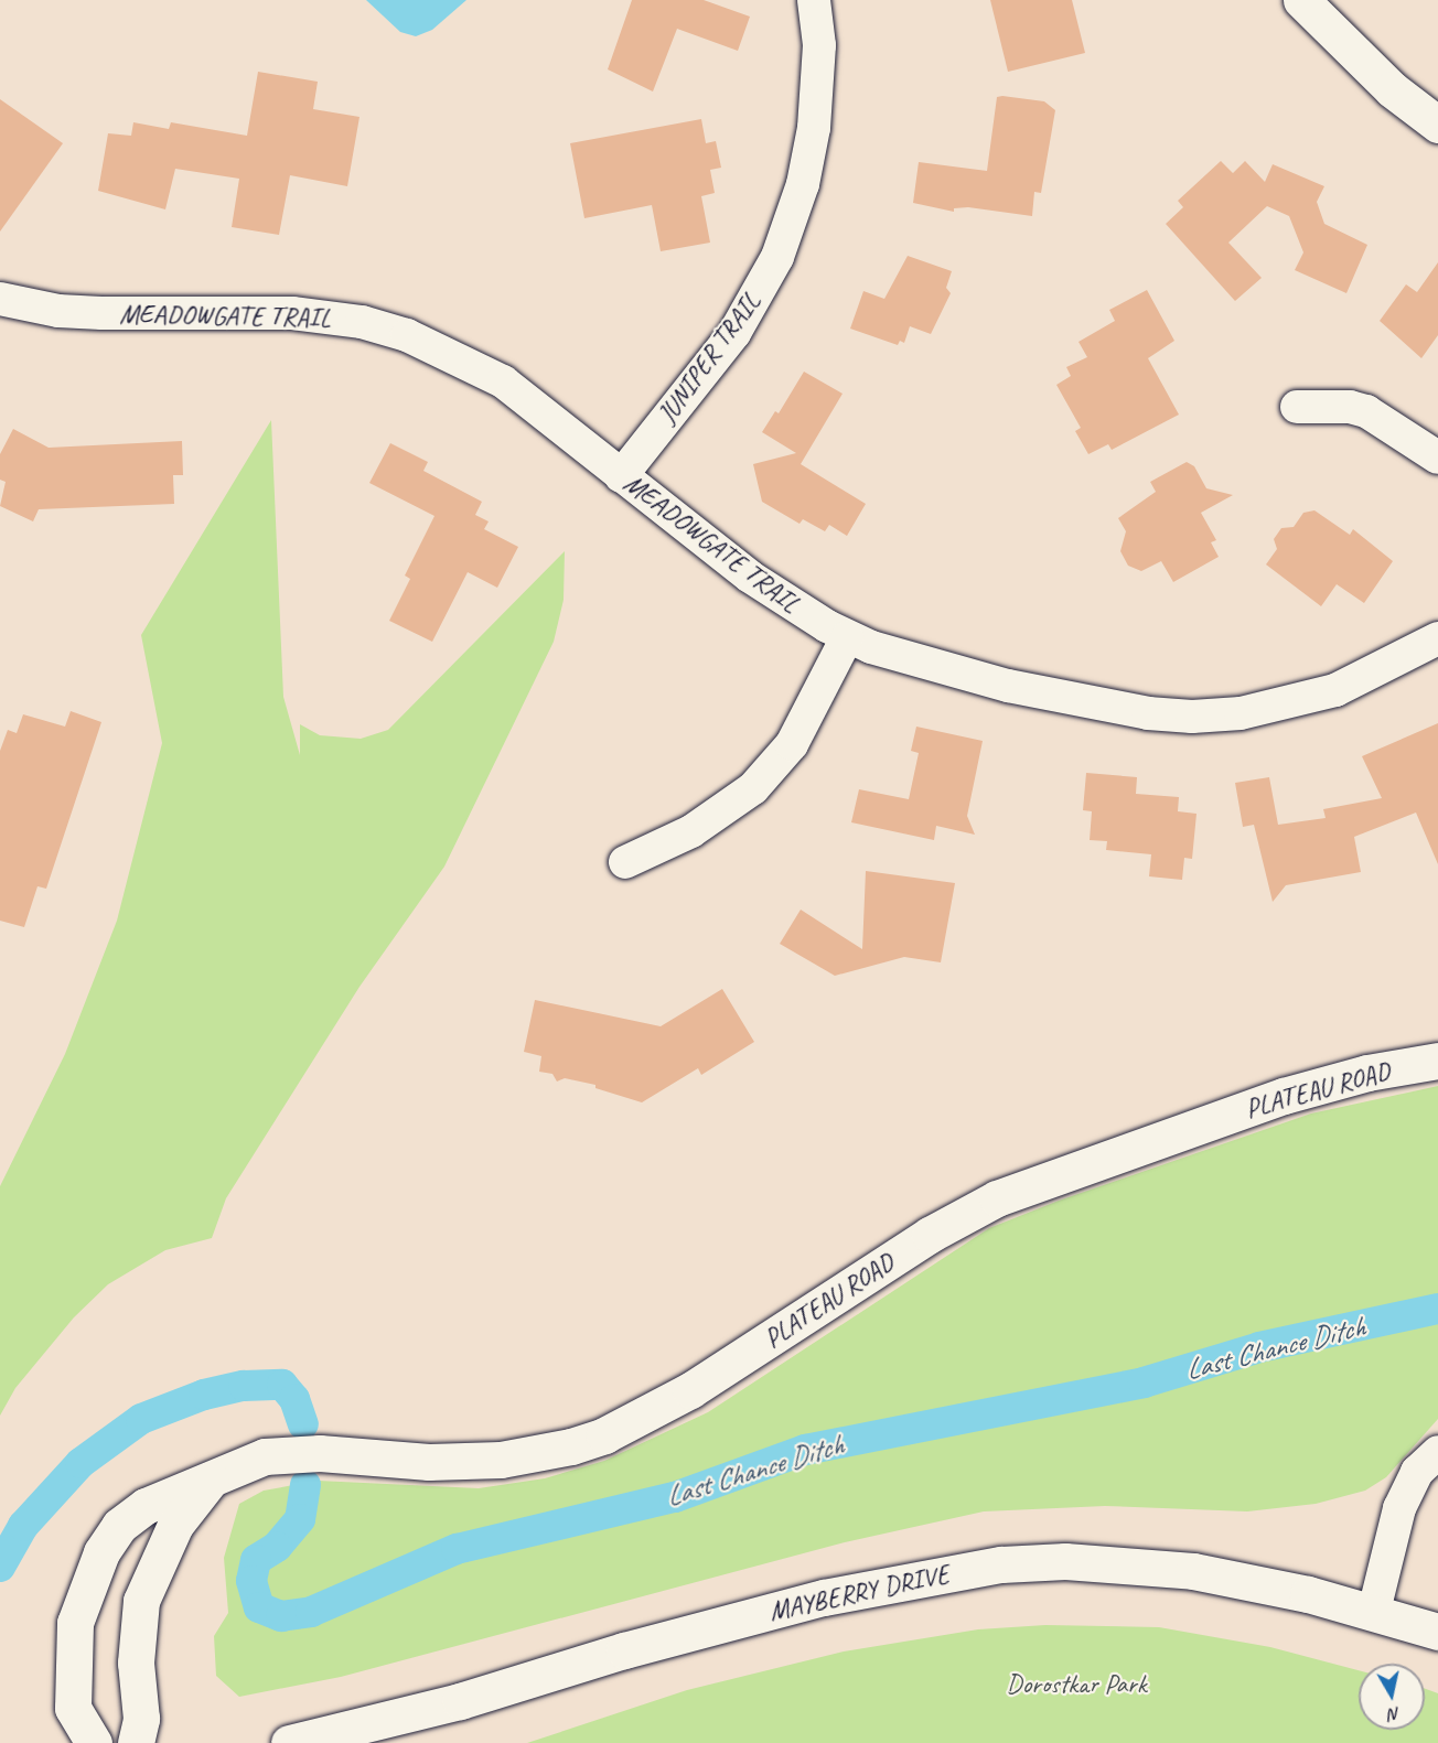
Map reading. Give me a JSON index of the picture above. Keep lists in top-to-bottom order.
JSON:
{
  "streets": {
    "street": [
      "MEADOWGATE TRAIL",
      "JUNIPER TRAIL",
      "PLATEAU ROAD",
      "MAYBERRY DRIVE"
    ]
  },
  "crossings": [
    ["MEADOWGATE TRAIL", "JUNIPER TRAIL"]
  ],
  "water": ["Last Chance Ditch"],
  "parks": ["Dorostkar Park"],
  "north": "bottom"
}
